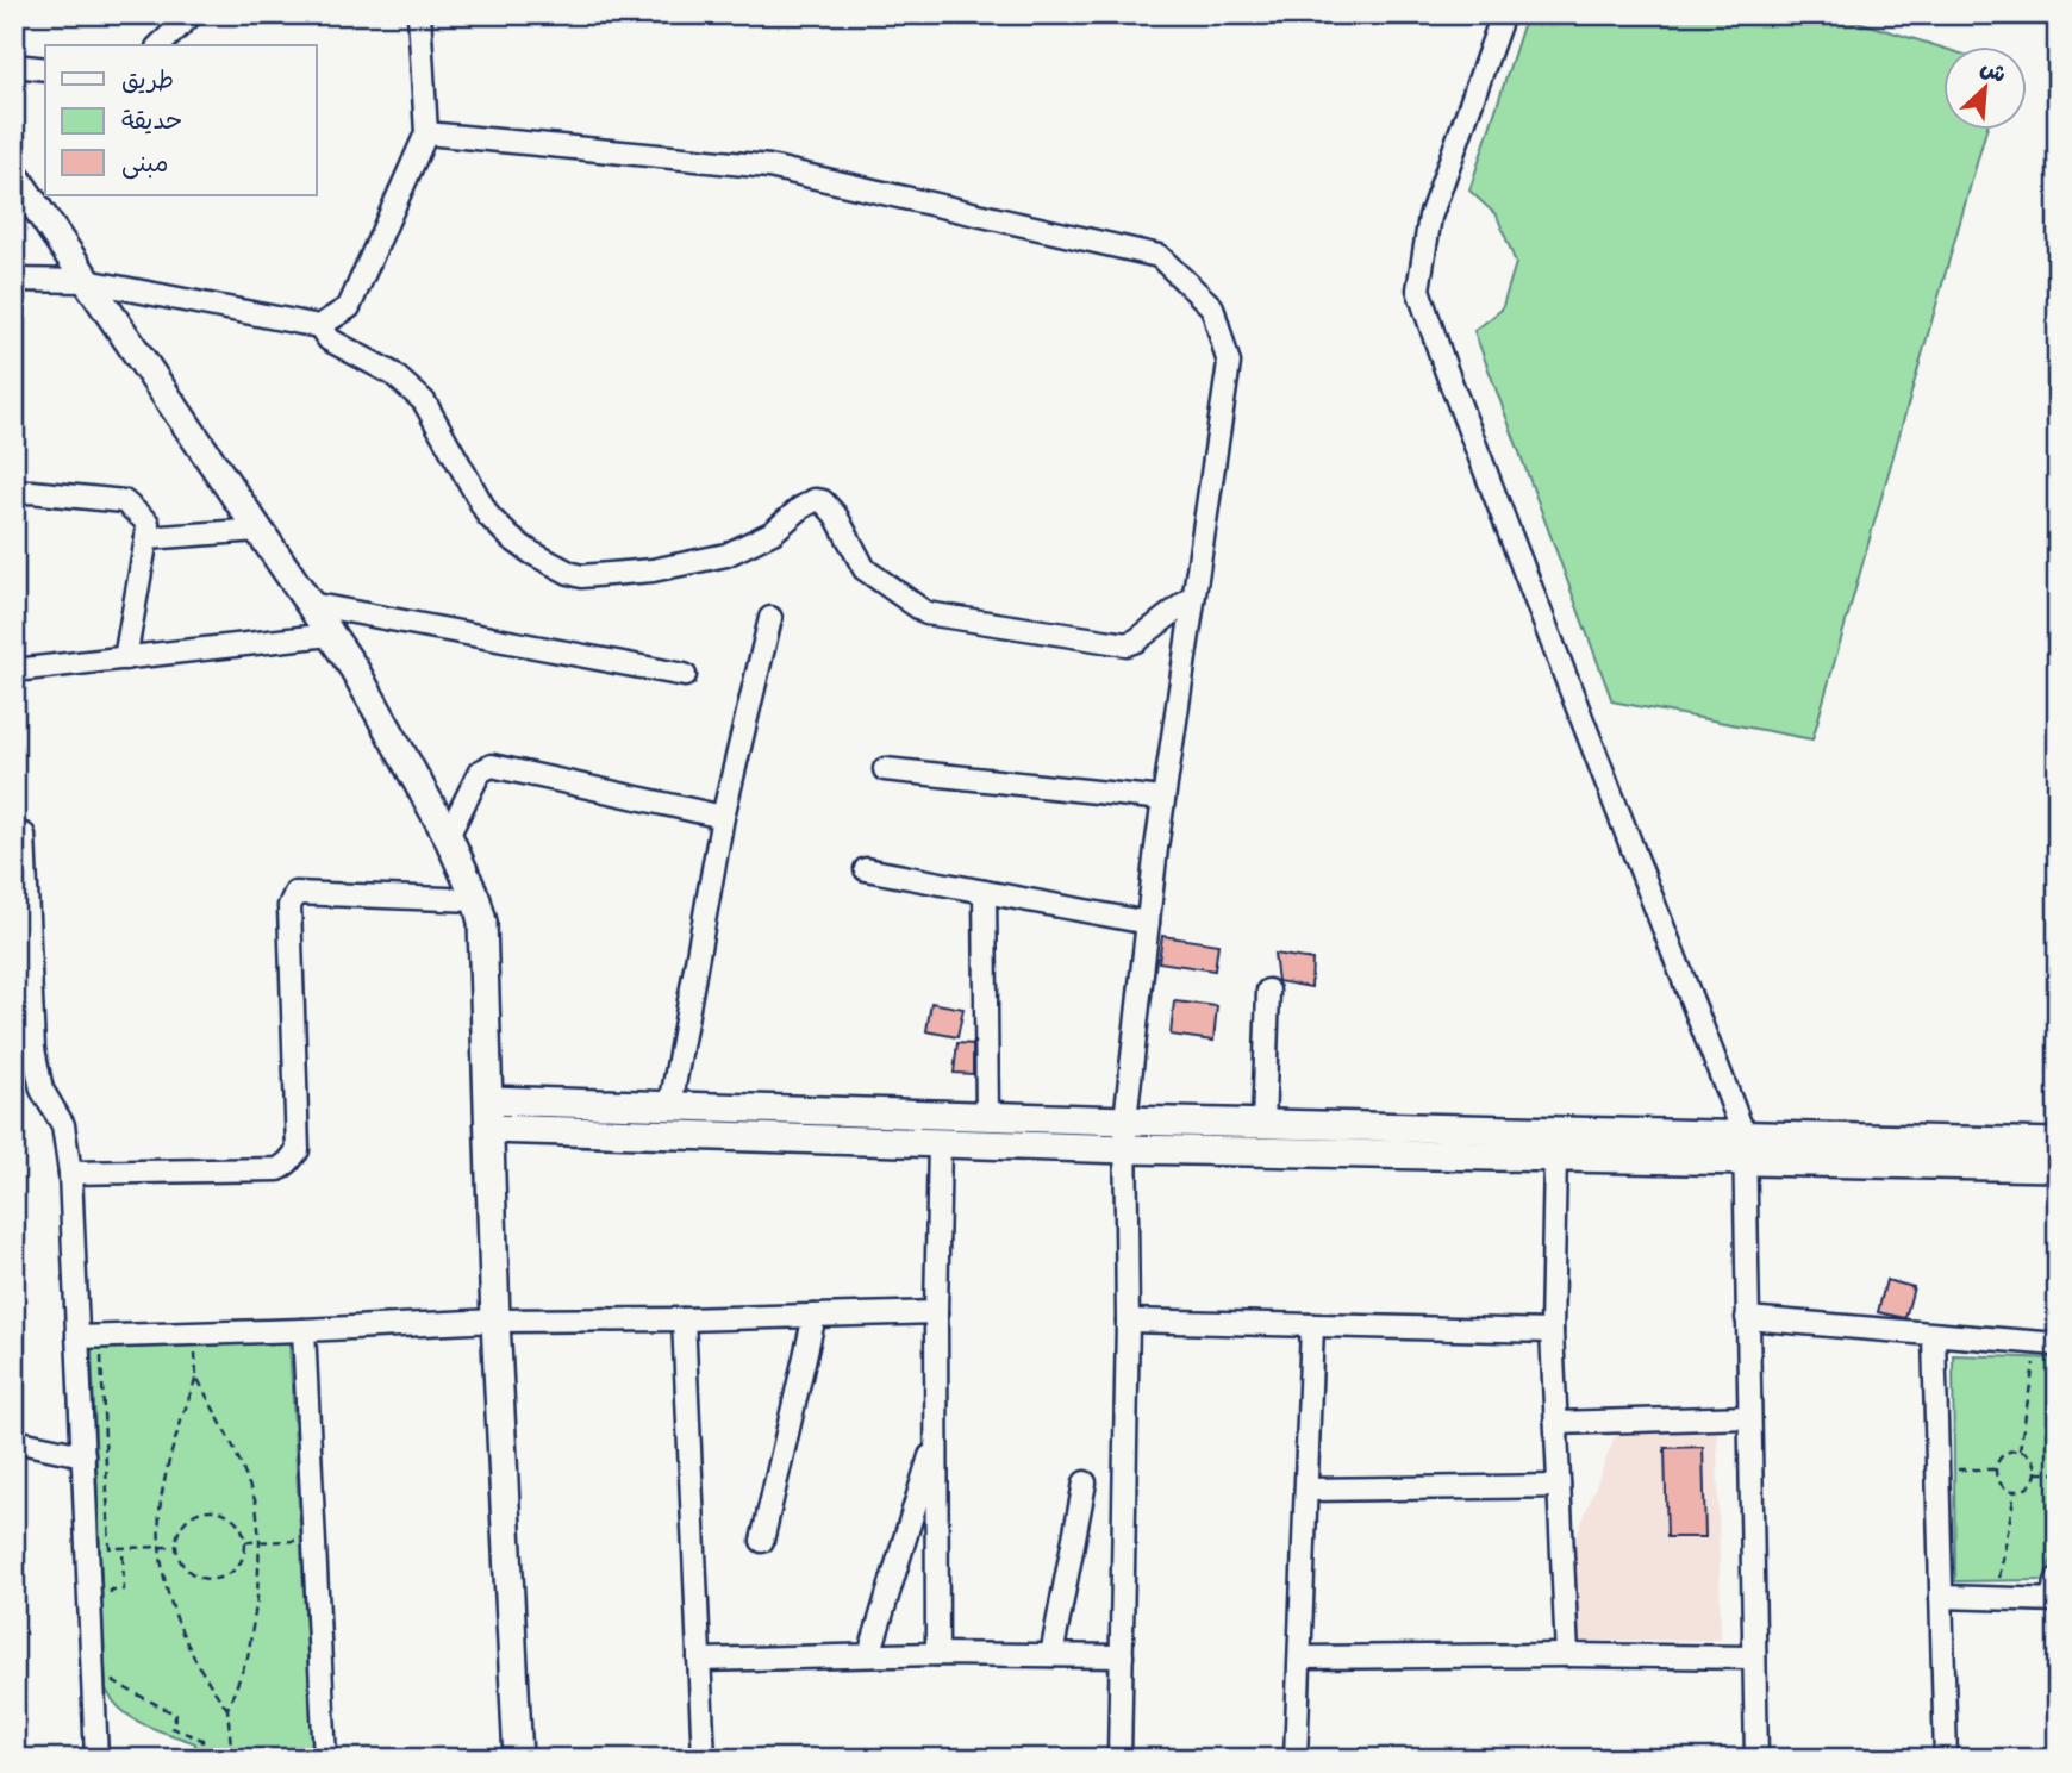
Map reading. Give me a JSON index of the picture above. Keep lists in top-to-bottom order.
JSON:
{
  "legend": ["طريق", "حديقة", "مبنى"],
  "north": "top right"
}
